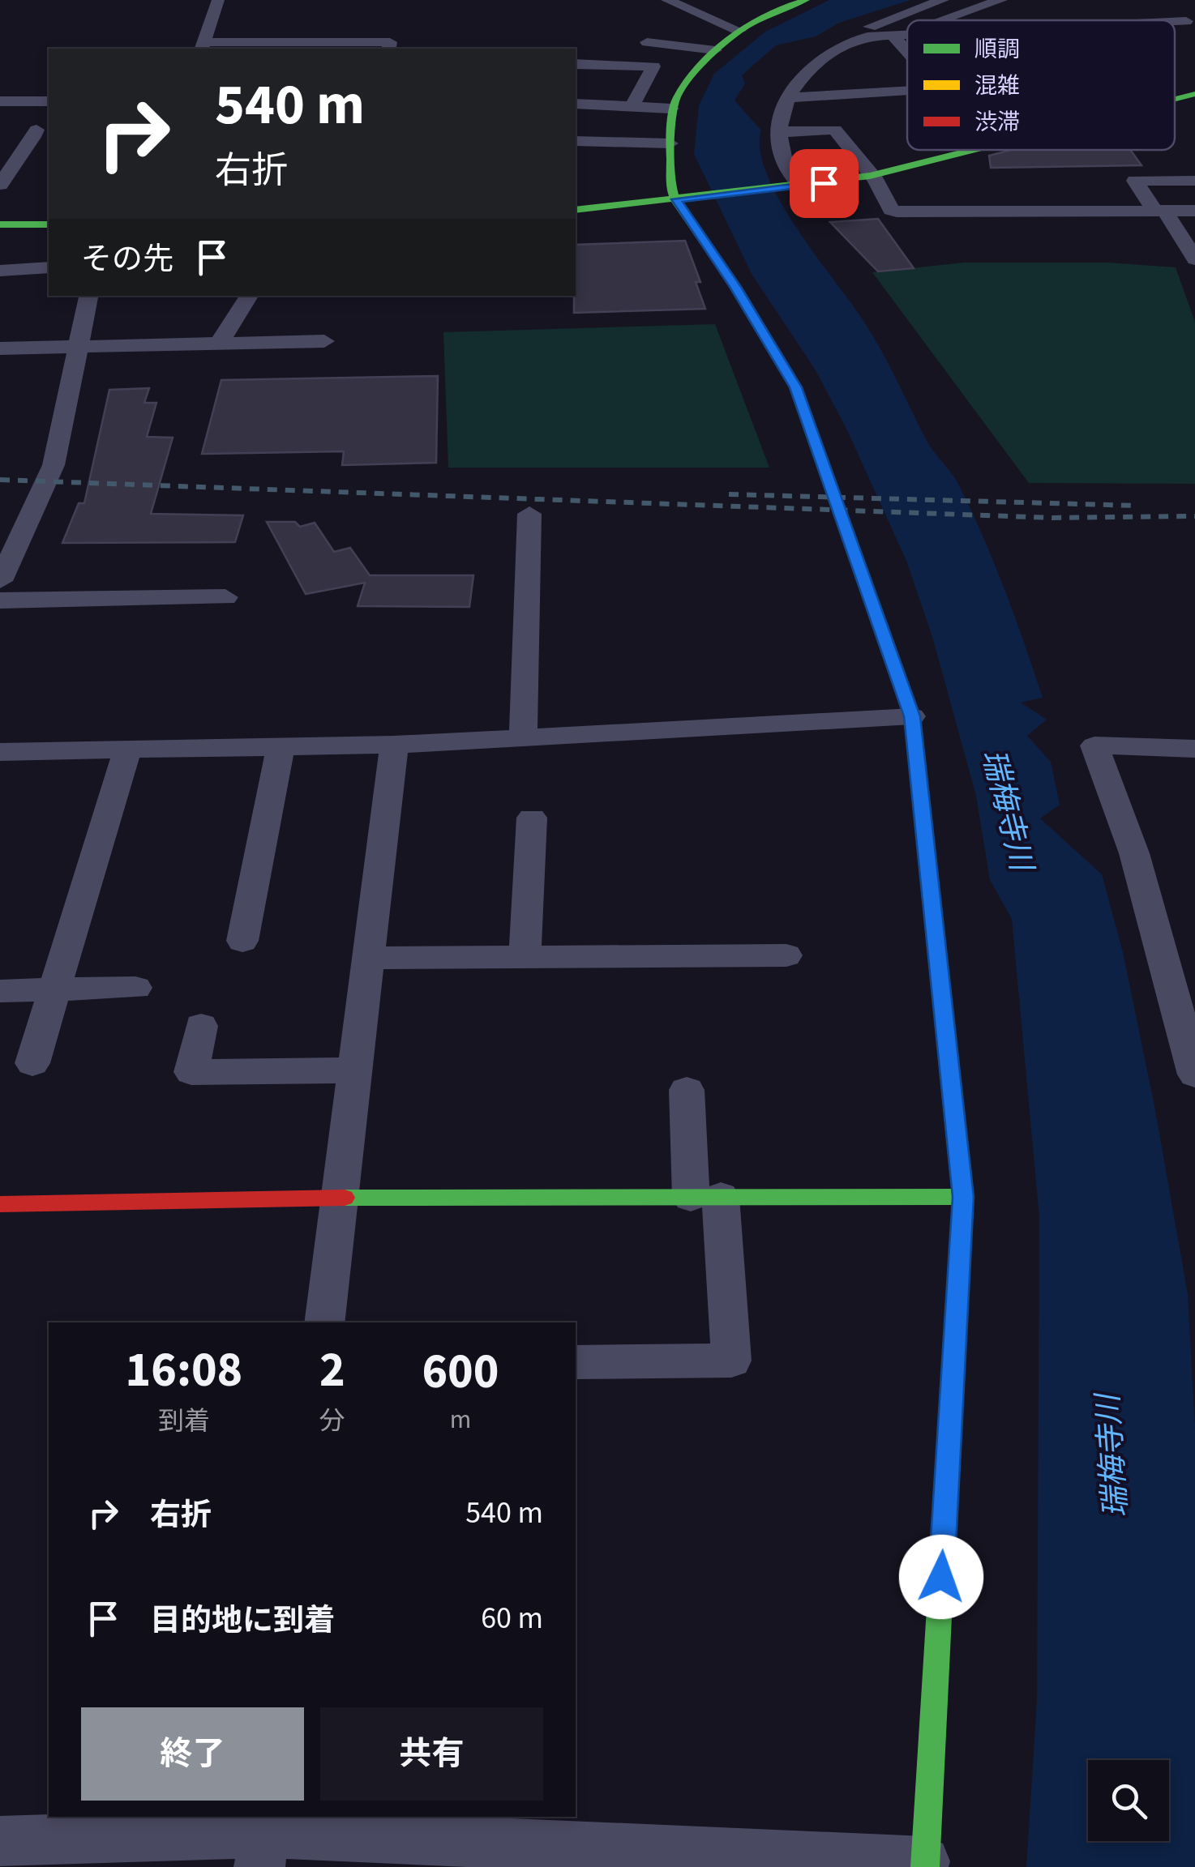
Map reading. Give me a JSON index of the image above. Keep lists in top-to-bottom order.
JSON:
{
  "water": ["瑞梅寺川"],
  "legend": ["順調", "混雑", "渋滞"],
  "page": {
    "turn": ["540 m", "右折"],
    "then": "その先",
    "eta": [
      "16:08",
      "到着",
      "2",
      "分",
      "600",
      "m"
    ],
    "list": [
      {
        "name": "右折",
        "value": "540 m"
      },
      {
        "name": "目的地に到着",
        "value": "60 m"
      }
    ],
    "buttons": ["終了", "共有"]
  }
}
